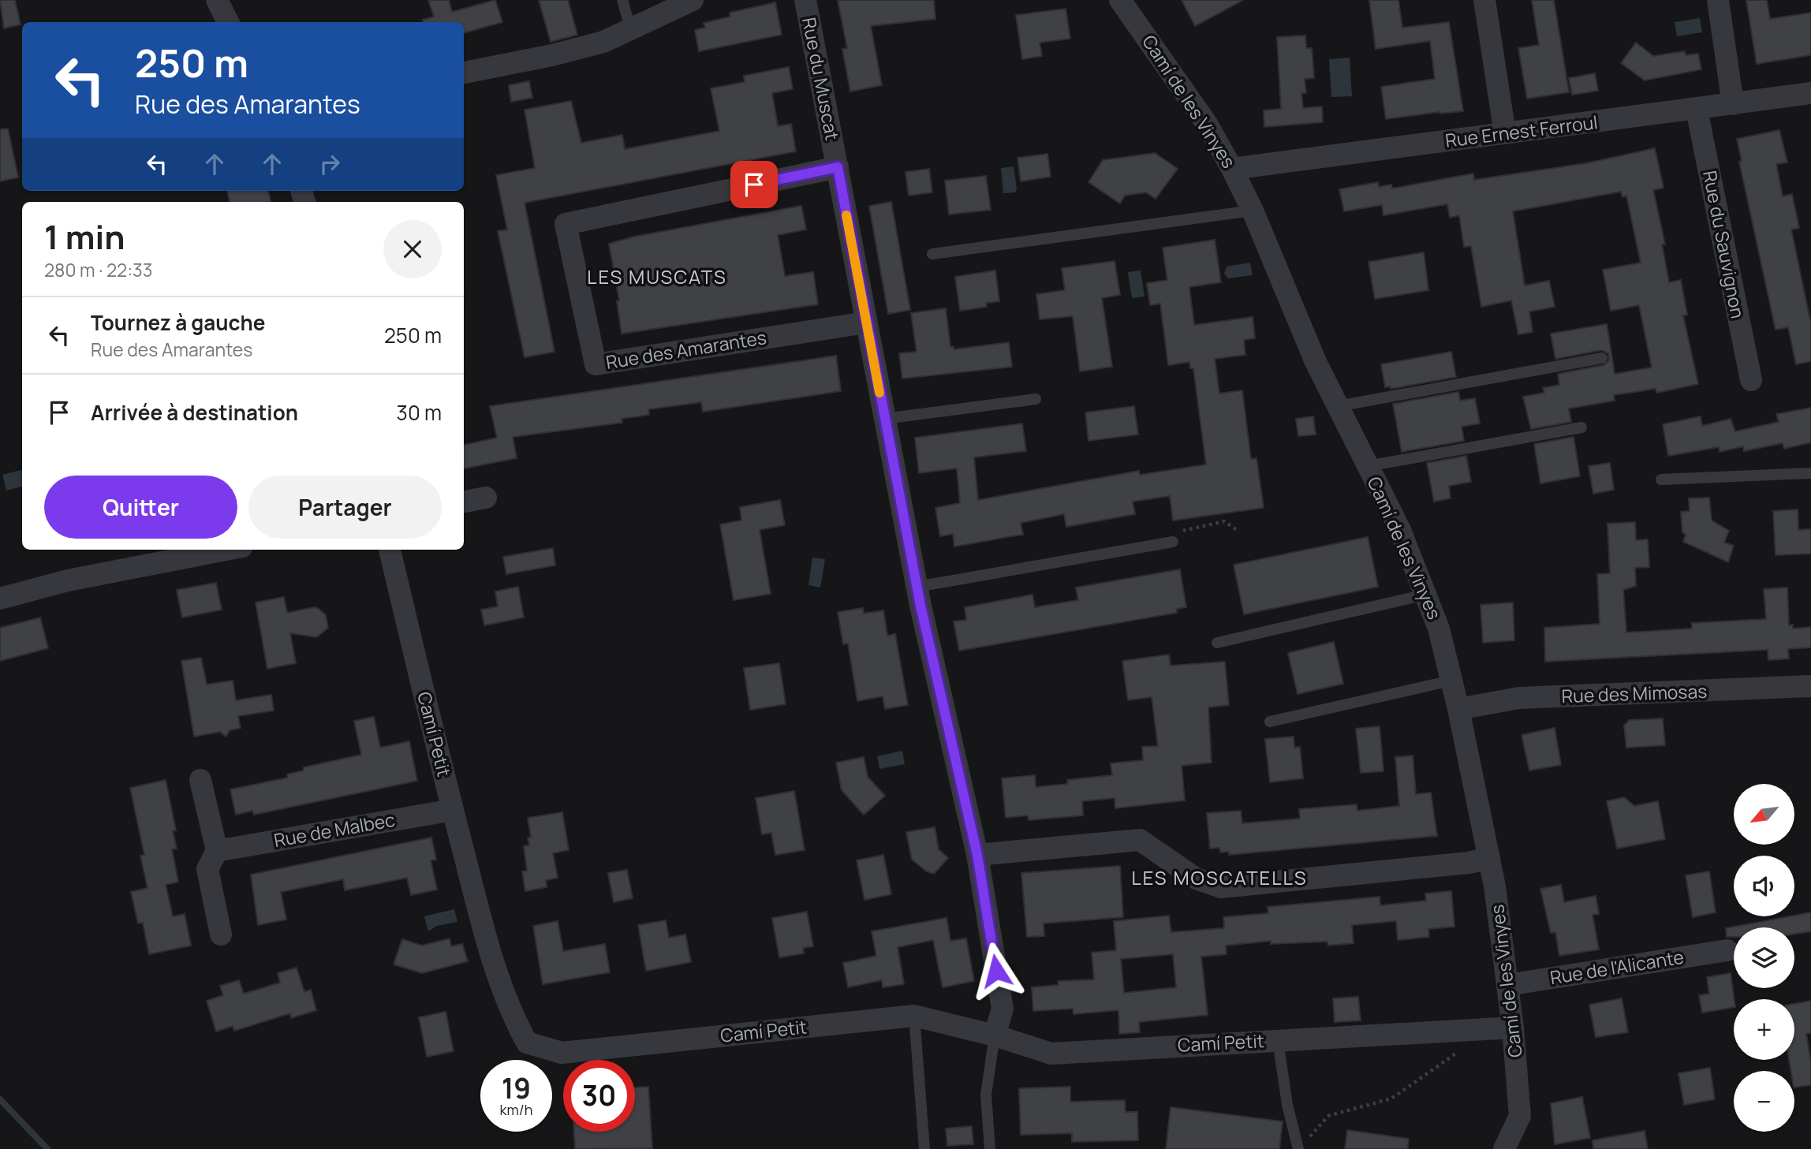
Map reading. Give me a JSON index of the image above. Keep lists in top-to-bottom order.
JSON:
{
  "streets": {
    "street": [
      "Rue du Muscat",
      "Camí de les Vinyes",
      "Rue Ernest Ferroul",
      "Rue du Sauvignon",
      "Rue des Amarantes",
      "Rue des Mimosas",
      "Camí Petit",
      "Rue de Malbec",
      "Rue de l'Alicante"
    ]
  },
  "crossings": [
    ["Rue du Muscat", "Rue des Amarantes"],
    ["Rue du Muscat", "Camí Petit"],
    ["Camí de les Vinyes", "Rue Ernest Ferroul"],
    ["Camí de les Vinyes", "Rue des Mimosas"],
    ["Camí de les Vinyes", "Camí Petit"],
    ["Camí de les Vinyes", "Rue de l'Alicante"],
    ["Rue Ernest Ferroul", "Rue du Sauvignon"],
    ["Camí Petit", "Rue de Malbec"]
  ],
  "districts": ["LES MUSCATS", "LES MOSCATELLS"],
  "north": "bottom left",
  "page": {
    "turn": ["250 m", "Rue des Amarantes"],
    "heading": ["1 min", "280 m · 22:33"],
    "list": [
      {
        "name": "Tournez à gauche",
        "note": "Rue des Amarantes",
        "value": "250 m"
      },
      {
        "name": "Arrivée à destination",
        "value": "30 m"
      }
    ],
    "buttons": ["Quitter", "Partager"],
    "map_buttons": ["+", "−"],
    "speed": "19 km/h",
    "limit": "30"
  }
}
